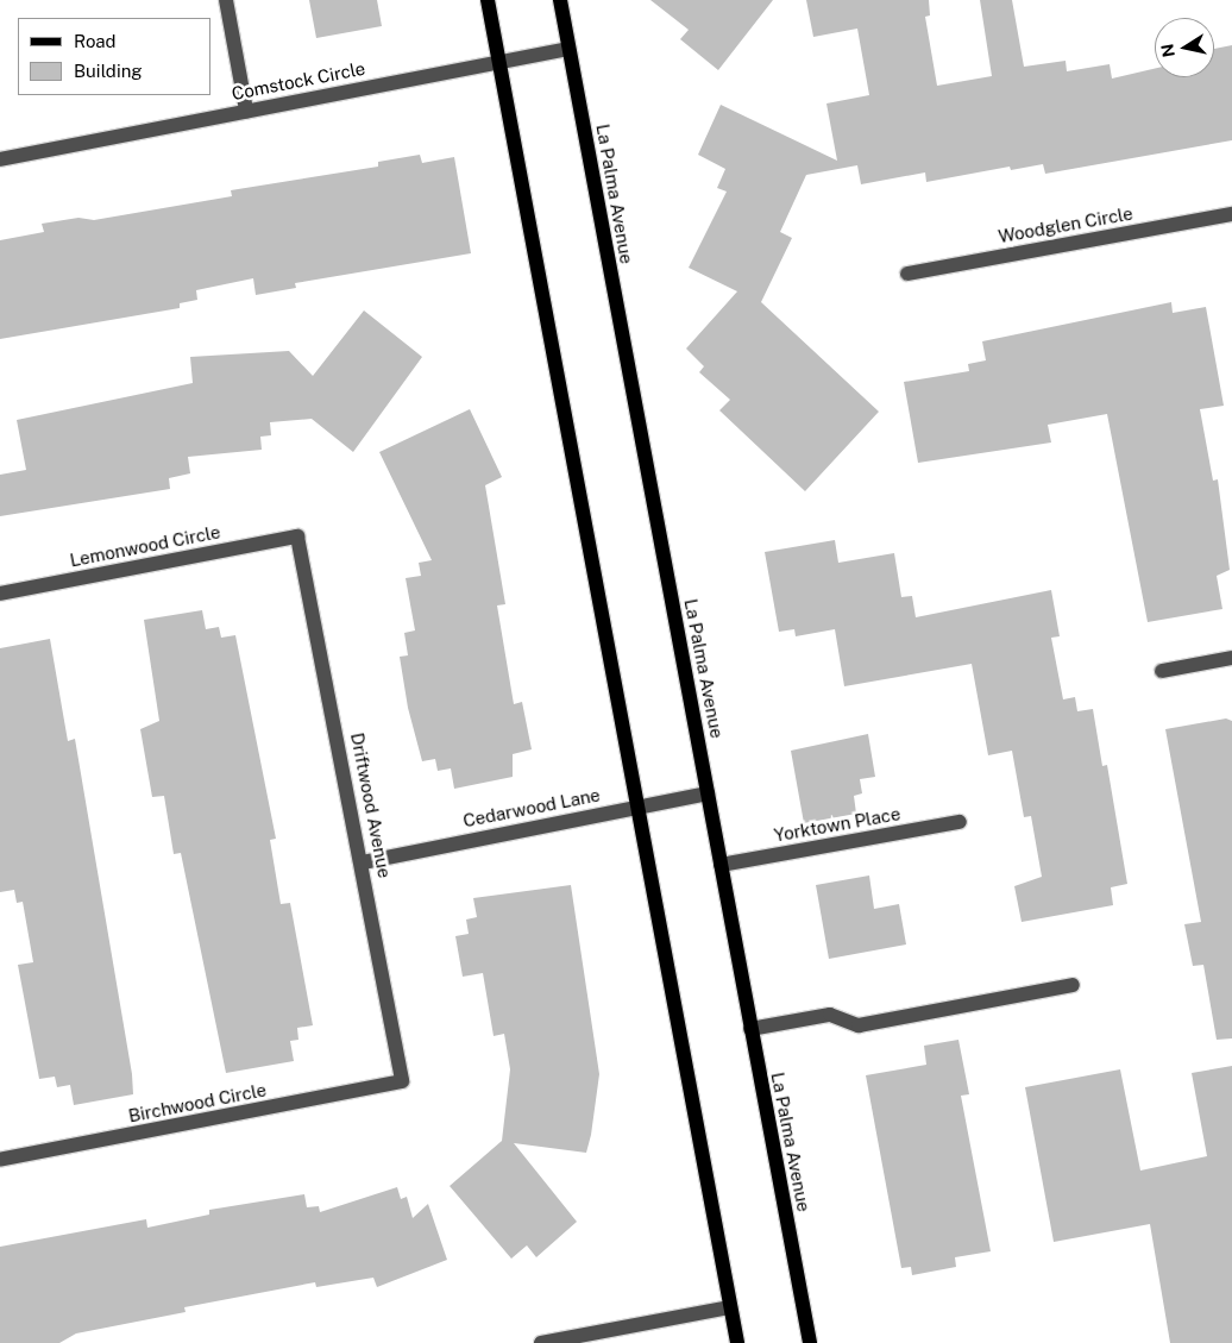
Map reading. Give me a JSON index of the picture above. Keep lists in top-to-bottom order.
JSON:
{
  "streets": {
    "main road": ["La Palma Avenue"],
    "street": [
      "Comstock Circle",
      "Woodglen Circle",
      "Lemonwood Circle",
      "Driftwood Avenue",
      "Cedarwood Lane",
      "Yorktown Place",
      "Birchwood Circle"
    ]
  },
  "crossings": [
    ["Comstock Circle", "La Palma Avenue"],
    ["La Palma Avenue", "Cedarwood Lane"],
    ["La Palma Avenue", "Yorktown Place"],
    ["Lemonwood Circle", "Driftwood Avenue"],
    ["Driftwood Avenue", "Cedarwood Lane"],
    ["Driftwood Avenue", "Birchwood Circle"]
  ],
  "legend": ["Road", "Building"],
  "north": "left"
}
